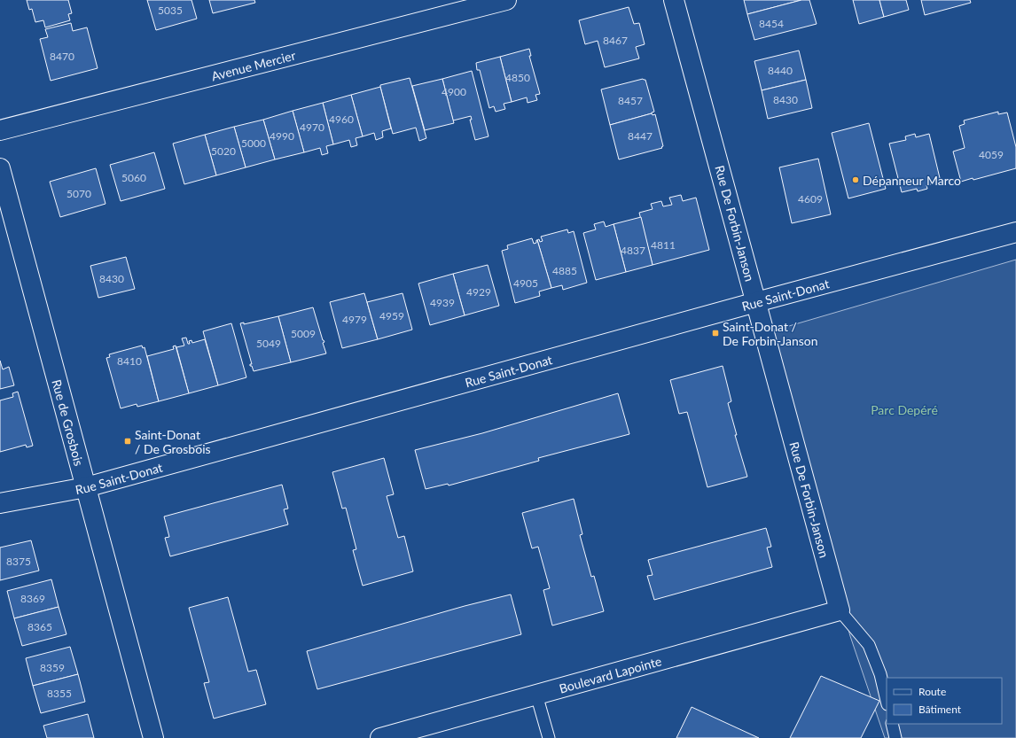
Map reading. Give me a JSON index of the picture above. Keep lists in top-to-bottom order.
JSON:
{
  "streets": {
    "street": [
      "Avenue Mercier",
      "Rue De Forbin-Janson",
      "Rue Saint-Donat",
      "Rue de Grosbois",
      "Boulevard Lapointe"
    ]
  },
  "crossings": [
    ["Rue De Forbin-Janson", "Rue Saint-Donat"],
    ["Rue De Forbin-Janson", "Boulevard Lapointe"],
    ["Rue Saint-Donat", "Rue de Grosbois"]
  ],
  "parks": ["Parc Depéré"],
  "places": {
    "other": ["Dépanneur Marco"],
    "transit": ["Saint-Donat / De Forbin-Janson", "Saint-Donat / De Grosbois"]
  },
  "house_numbers": [
    "5035",
    "8454",
    "8467",
    "8470",
    "8440",
    "4850",
    "4900",
    "8430",
    "8457",
    "4960",
    "4970",
    "4990",
    "8447",
    "5000",
    "5020",
    "4059",
    "5060",
    "5070",
    "4609",
    "4811",
    "4837",
    "4885",
    "8430",
    "4905",
    "4929",
    "4939",
    "4959",
    "4979",
    "5009",
    "5049",
    "8410",
    "8375",
    "8369",
    "8365",
    "8359",
    "8355"
  ],
  "legend": ["Route", "Bâtiment"]
}
